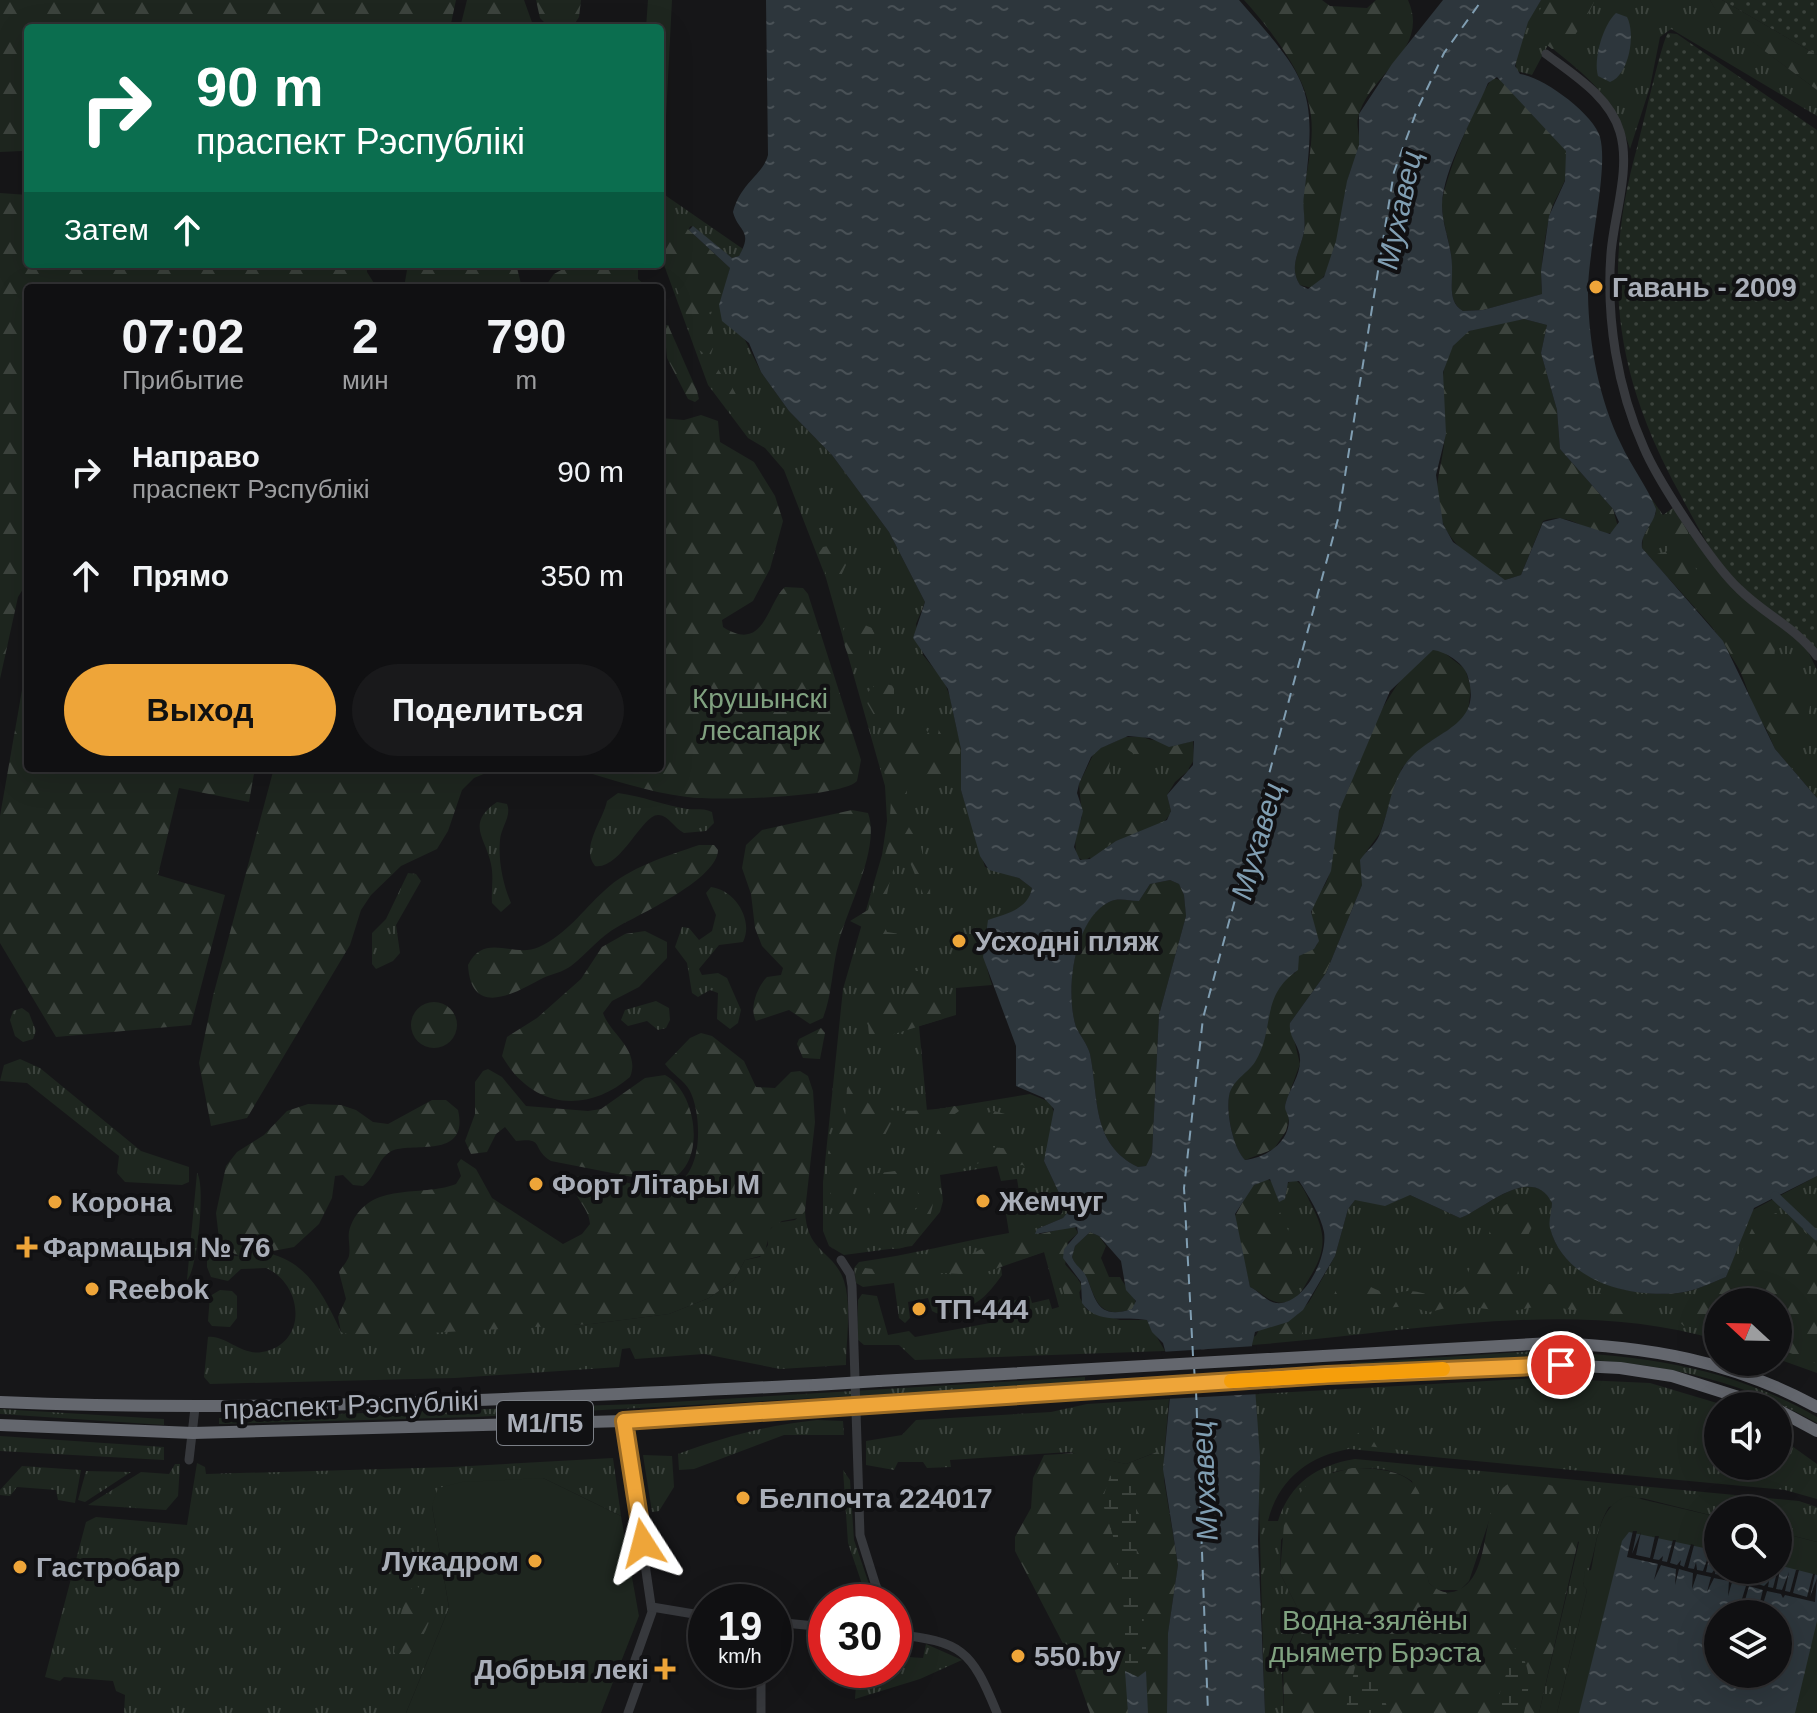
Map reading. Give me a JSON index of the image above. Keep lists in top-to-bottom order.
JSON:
{
  "streets": {
    "highway": ["праспект Рэспублікі", "М1/П5"]
  },
  "water": ["Мухавец"],
  "parks": ["Крушынскі лесапарк", "Водна-зялёны дыяметр Брэста"],
  "places": {
    "other": [
      "Гавань - 2009",
      "Усходні пляж",
      "Форт Літары М",
      "Жемчуг",
      "Корона",
      "Reebok",
      "ТП-444",
      "Белпочта 224017",
      "Лукадром",
      "Гастробар",
      "550.by"
    ],
    "health": ["Фармацыя № 76", "Добрыя лекі"]
  },
  "north": "left",
  "page": {
    "turn": ["90 m", "праспект Рэспублікі"],
    "then": "Затем",
    "eta": [
      "07:02",
      "Прибытие",
      "2",
      "мин",
      "790",
      "m"
    ],
    "list": [
      {
        "name": "Направо",
        "note": "праспект Рэспублікі",
        "value": "90 m"
      },
      {
        "name": "Прямо",
        "value": "350 m"
      }
    ],
    "buttons": ["Выход", "Поделиться"],
    "speed": "19 km/h",
    "limit": "30"
  }
}
